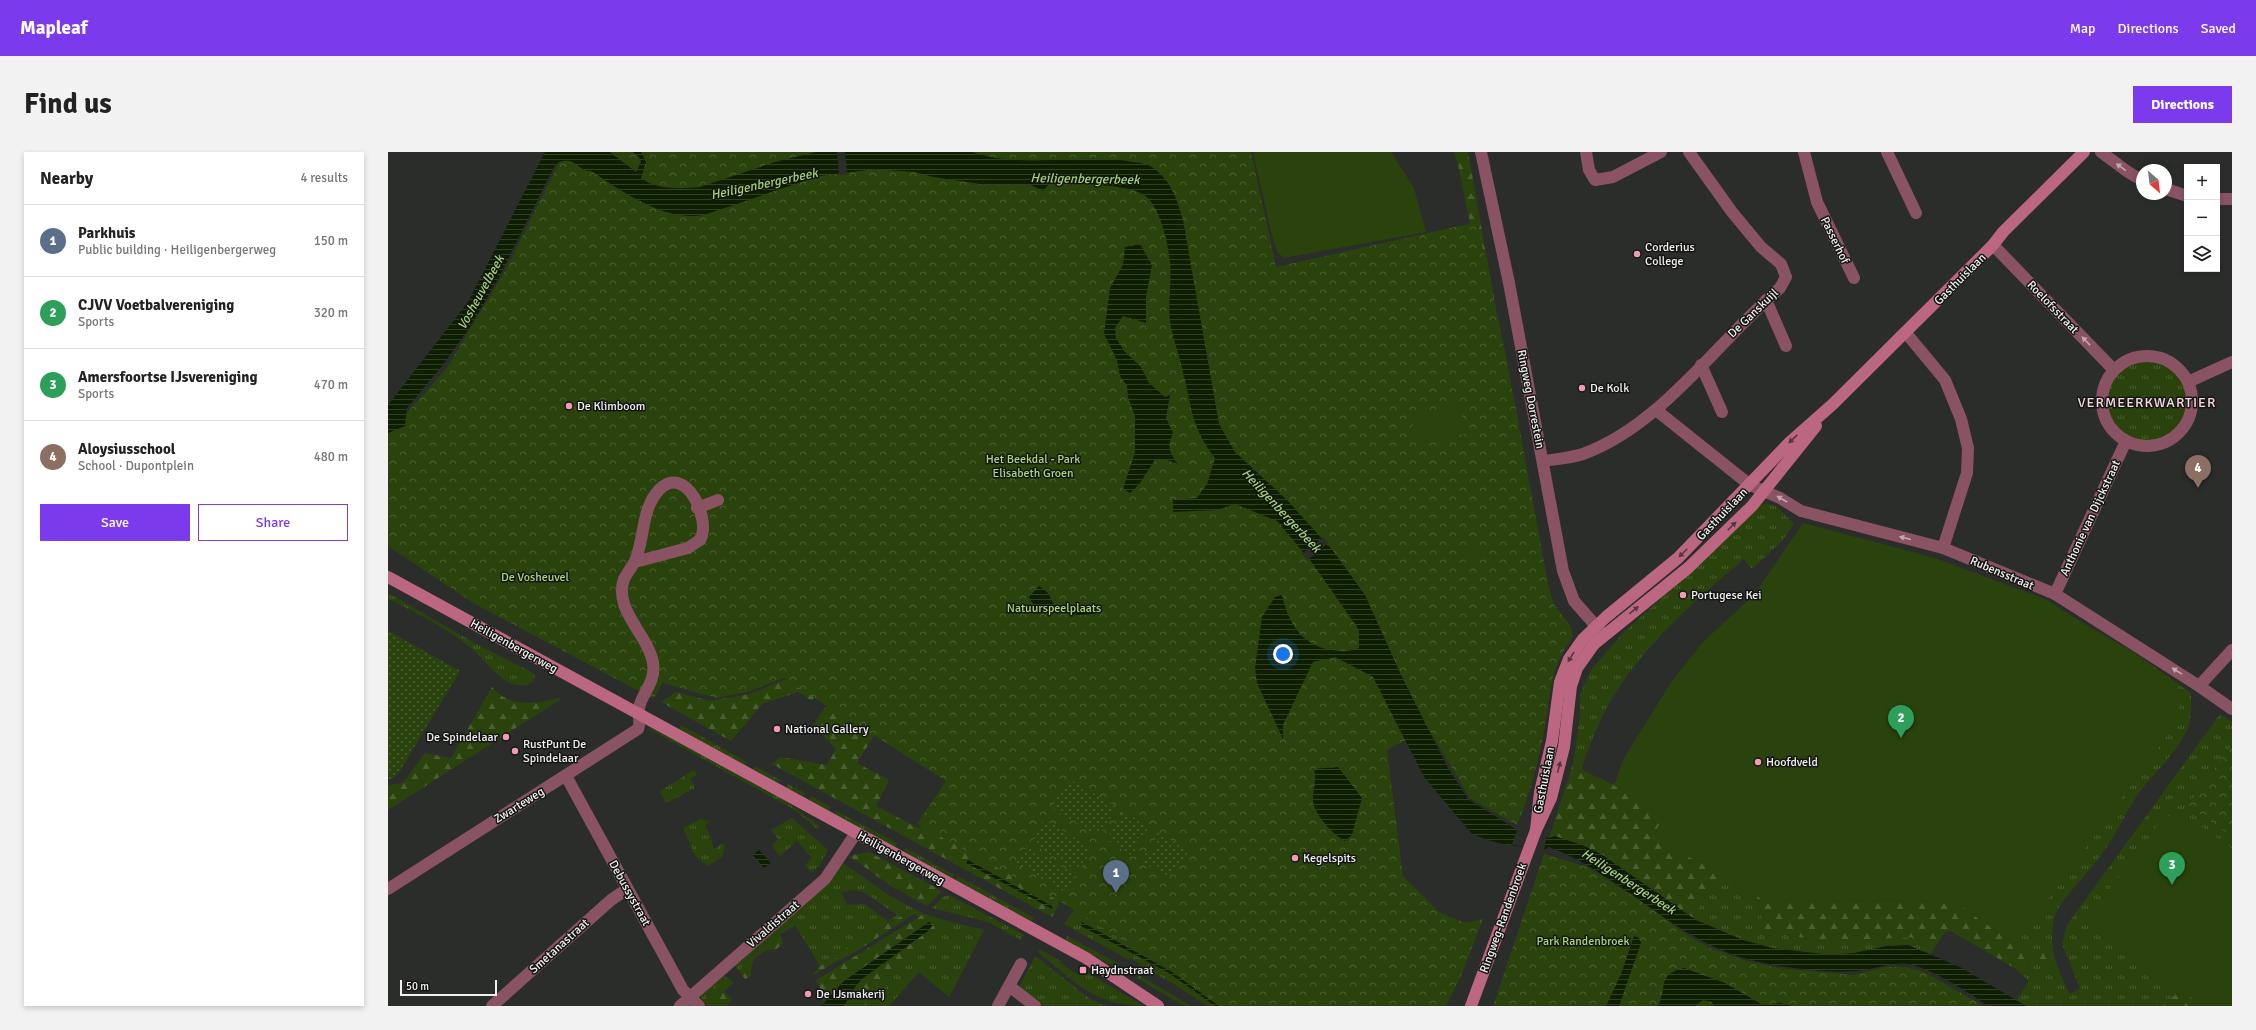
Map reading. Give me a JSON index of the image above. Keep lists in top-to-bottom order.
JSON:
{
  "streets": {
    "main road": ["Gasthuislaan", "Heiligenbergerweg", "Ringweg-Randenbroek"],
    "street": [
      "Passerhof",
      "Roelofsstraat",
      "De Ganskuijl",
      "Ringweg Dorrestein",
      "Anthonie van Dijckstraat",
      "Rubensstraat",
      "Zwarteweg",
      "Debussystraat",
      "Vivaldistraat",
      "Smetanastraat"
    ]
  },
  "crossings": [
    ["Gasthuislaan", "Roelofsstraat"],
    ["Gasthuislaan", "Ringweg Dorrestein"],
    ["Gasthuislaan", "Rubensstraat"],
    ["Gasthuislaan", "Ringweg-Randenbroek"],
    ["Roelofsstraat", "Anthonie van Dijckstraat"],
    ["De Ganskuijl", "Ringweg Dorrestein"],
    ["De Ganskuijl", "Rubensstraat"],
    ["Anthonie van Dijckstraat", "Rubensstraat"],
    ["Heiligenbergerweg", "Zwarteweg"],
    ["Heiligenbergerweg", "Vivaldistraat"],
    ["Zwarteweg", "Debussystraat"],
    ["Debussystraat", "Vivaldistraat"],
    ["Debussystraat", "Smetanastraat"]
  ],
  "one_way": ["Roelofsstraat", "Rubensstraat"],
  "districts": ["VERMEERKWARTIER"],
  "water": ["Heiligenbergerbeek", "Vosheuvelbeek"],
  "parks": [
    "Het Beekdal - Park Elisabeth Groen",
    "De Vosheuvel",
    "Natuurspeelplaats",
    "Park Randenbroek"
  ],
  "places": {
    "other": [
      "Corderius College",
      "De Kolk",
      "De Klimboom",
      "Portugese Kei",
      "National Gallery",
      "De Spindelaar",
      "RustPunt De Spindelaar",
      "Hoofdveld",
      "Kegelspits",
      "De IJsmakerij"
    ],
    "transit": ["Haydnstraat"]
  },
  "scale_bar": "50 m",
  "north": "bottom right",
  "page": {
    "header": "Mapleaf",
    "nav": ["Map", "Directions", "Saved"],
    "buttons": [
      "Directions",
      ["Save", "Share"]
    ],
    "title": "Find us",
    "heading": ["Nearby", "4 results"],
    "map_buttons": ["+", "−"],
    "list": [
      {
        "mark": "1",
        "name": "Parkhuis",
        "note": "Public building · Heiligenbergerweg",
        "value": "150 m"
      },
      {
        "mark": "2",
        "name": "CJVV Voetbalvereniging",
        "note": "Sports",
        "value": "320 m"
      },
      {
        "mark": "3",
        "name": "Amersfoortse IJsvereniging",
        "note": "Sports",
        "value": "470 m"
      },
      {
        "mark": "4",
        "name": "Aloysiusschool",
        "note": "School · Dupontplein",
        "value": "480 m"
      }
    ],
    "pins": [
      "4",
      "2",
      "3",
      "1"
    ],
    "scale": "50 m"
  }
}
